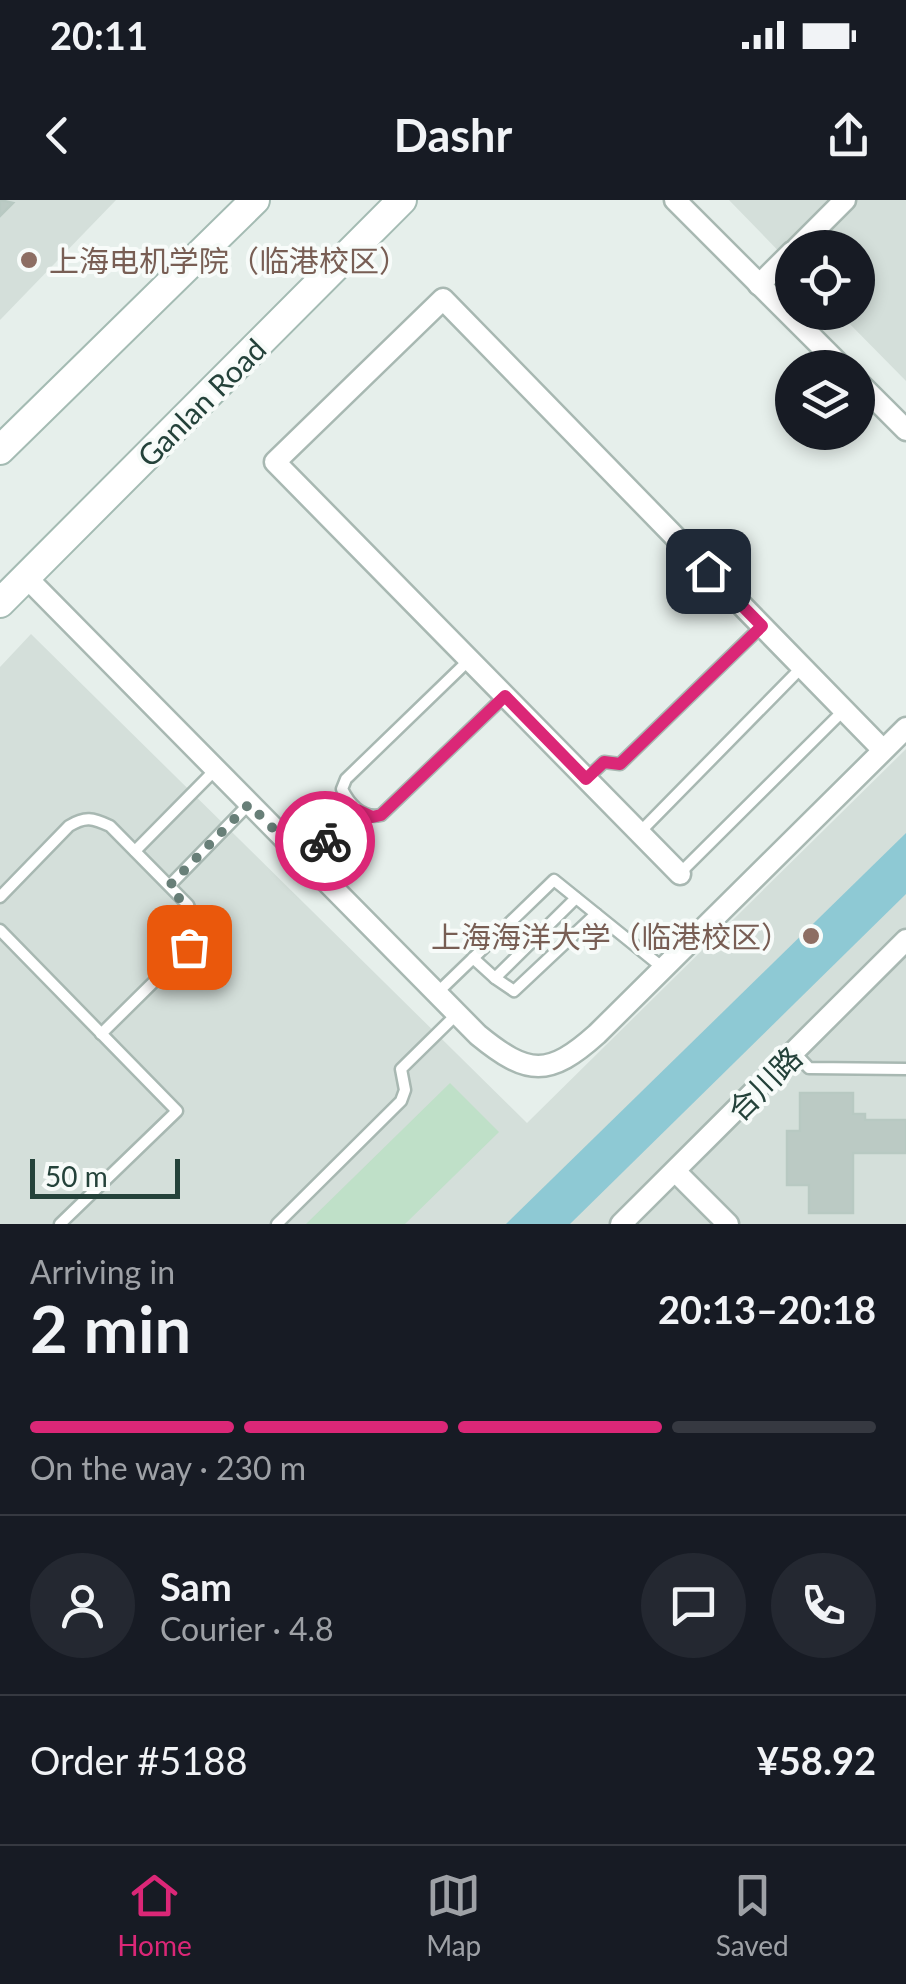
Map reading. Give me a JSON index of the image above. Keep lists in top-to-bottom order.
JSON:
{
  "streets": {
    "main road": ["Ganlan Road"],
    "street": ["合川路"]
  },
  "places": ["上海电机学院（临港校区）", "上海海洋大学（临港校区）"],
  "scale_bar": "50 m",
  "page": {
    "status": "20:11",
    "header": "Dashr",
    "scale": "50 m",
    "heading": ["2 min", "Arriving in", "20:13–20:18"],
    "panel": [
      "Sam",
      "Courier · 4.8",
      "Order #5188",
      "¥58.92"
    ],
    "bar": "On the way · 230 m",
    "tabs": ["Home", "Map", "Saved"]
  }
}
